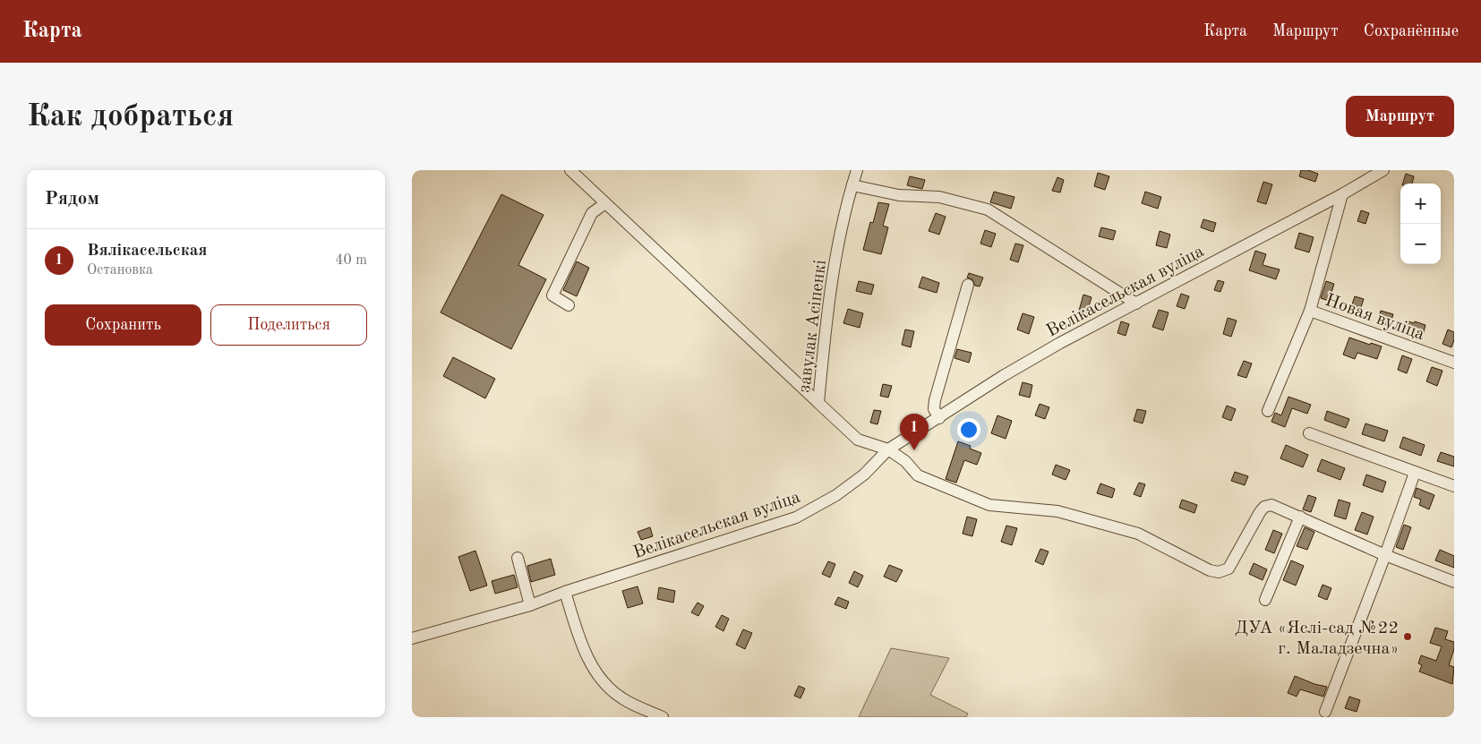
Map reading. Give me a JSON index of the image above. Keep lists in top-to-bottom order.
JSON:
{
  "streets": {
    "street": ["Велікасельская вуліца", "Новая вуліца", "завулак Асіпенкі"]
  },
  "crossings": [
    ["Велікасельская вуліца", "Новая вуліца"],
    ["Велікасельская вуліца", "завулак Асіпенкі"]
  ],
  "places": ["ДУА «Яслі-сад №22 г. Маладзечна»"],
  "page": {
    "header": "Карта",
    "nav": ["Карта", "Маршрут", "Сохранённые"],
    "buttons": [
      "Маршрут",
      ["Сохранить", "Поделиться"]
    ],
    "title": "Как добраться",
    "heading": "Рядом",
    "map_buttons": ["+", "−"],
    "list": [
      {
        "mark": "1",
        "name": "Вялікасельская",
        "note": "Остановка",
        "value": "40 m"
      }
    ],
    "pins": "1"
  }
}
